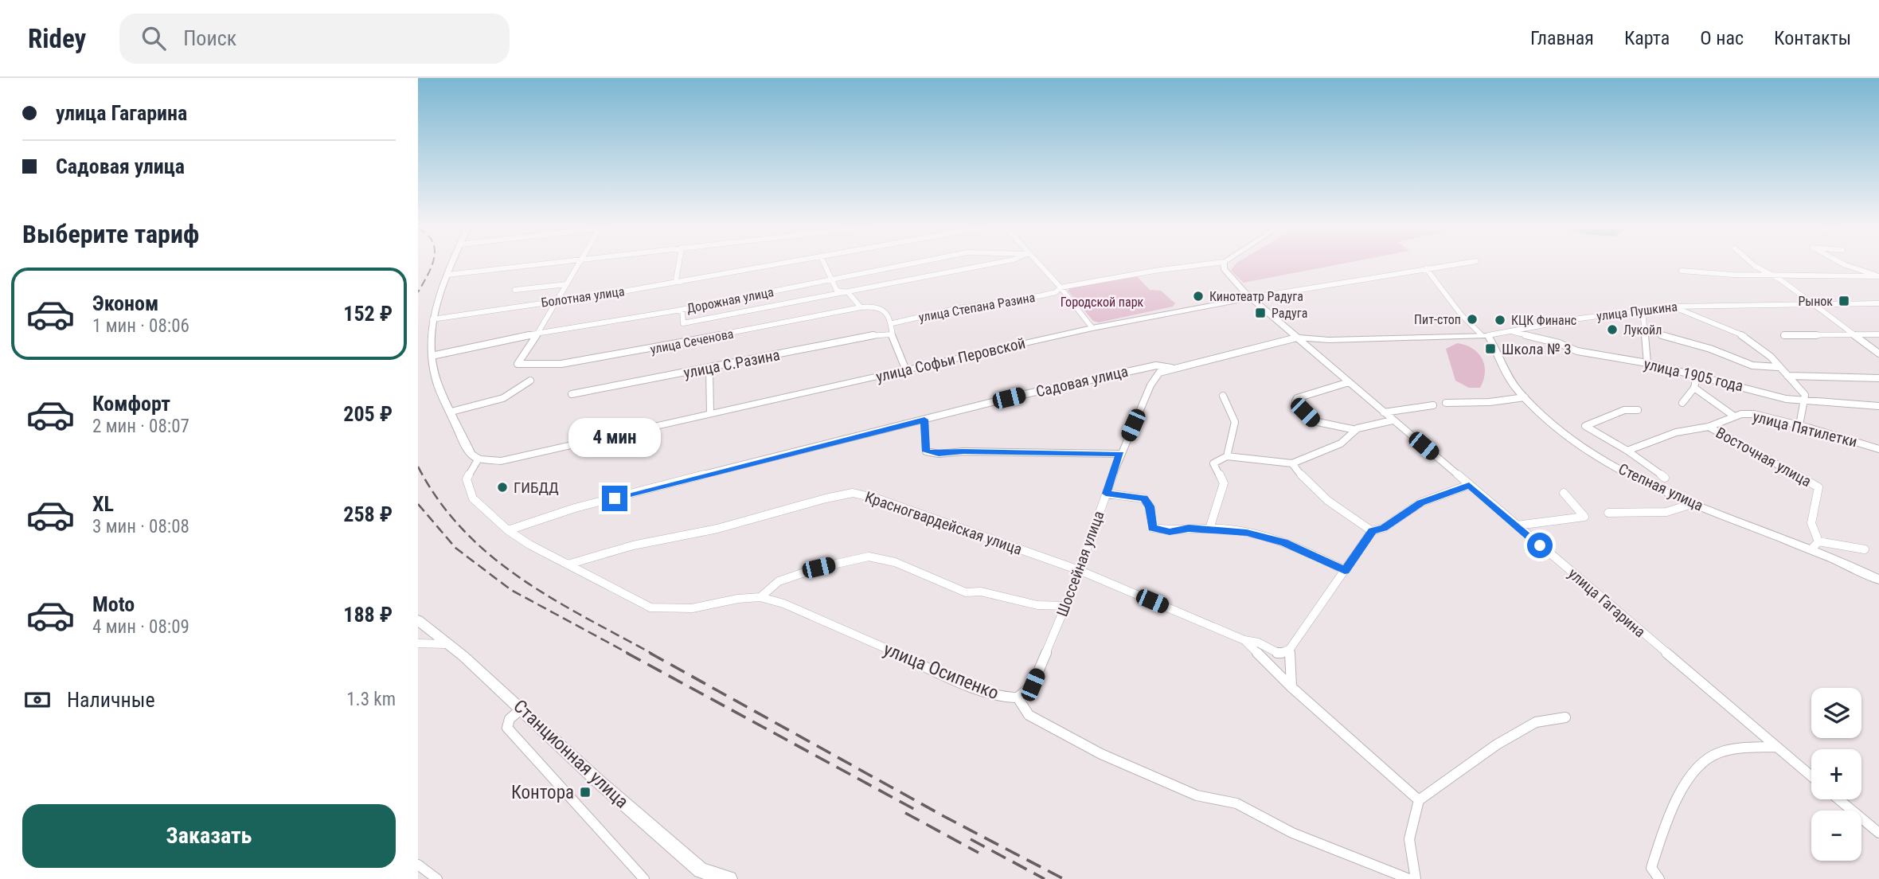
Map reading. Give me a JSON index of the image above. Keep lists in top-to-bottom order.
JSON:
{
  "streets": {
    "main road": [
      "улица Пушкина",
      "улица Софьи Перовской",
      "Степная улица",
      "улица Гагарина",
      "Станционная улица"
    ],
    "street": [
      "Болотная улица",
      "Дорожная улица",
      "улица Степана Разина",
      "улица Сеченова",
      "улица С.Разина",
      "улица 1905 года",
      "Садовая улица",
      "улица Пятилетки",
      "Восточная улица",
      "Красногвардейская улица",
      "Шоссейная улица",
      "улица Осипенко"
    ]
  },
  "crossings": [
    ["Дорожная улица", "улица Сеченова"],
    ["улица Пушкина", "улица 1905 года"],
    ["улица Пушкина", "Степная улица"],
    ["улица Пушкина", "Шоссейная улица"],
    ["улица Пушкина", "улица Гагарина"],
    ["улица Софьи Перовской", "улица Гагарина"],
    ["Садовая улица", "Шоссейная улица"],
    ["Красногвардейская улица", "Шоссейная улица"],
    ["Шоссейная улица", "улица Гагарина"],
    ["Шоссейная улица", "улица Осипенко"]
  ],
  "parks": ["Городской парк"],
  "places": {
    "other": [
      "Кинотеатр Радуга",
      "Пит-стоп",
      "КЦК Финанс",
      "Лукойл",
      "ГИБДД"
    ],
    "transit": [
      "Рынок",
      "Радуга",
      "Школа № 3",
      "Контора"
    ]
  },
  "page": {
    "header": "Ridey",
    "search": "Поиск",
    "nav": [
      "Главная",
      "Карта",
      "О нас",
      "Контакты"
    ],
    "banner": ["улица Гагарина", "Садовая улица"],
    "heading": "Выберите тариф",
    "list": [
      {
        "name": "Эконом",
        "note": "1 мин · 08:06",
        "value": "152 ₽"
      },
      {
        "name": "Комфорт",
        "note": "2 мин · 08:07",
        "value": "205 ₽"
      },
      {
        "name": "XL",
        "note": "3 мин · 08:08",
        "value": "258 ₽"
      },
      {
        "name": "Moto",
        "note": "4 мин · 08:09",
        "value": "188 ₽"
      }
    ],
    "bubble": "4 мин",
    "pay": ["Наличные", "1.3 km"],
    "map_buttons": ["+", "−"],
    "buttons": "Заказать"
  }
}
